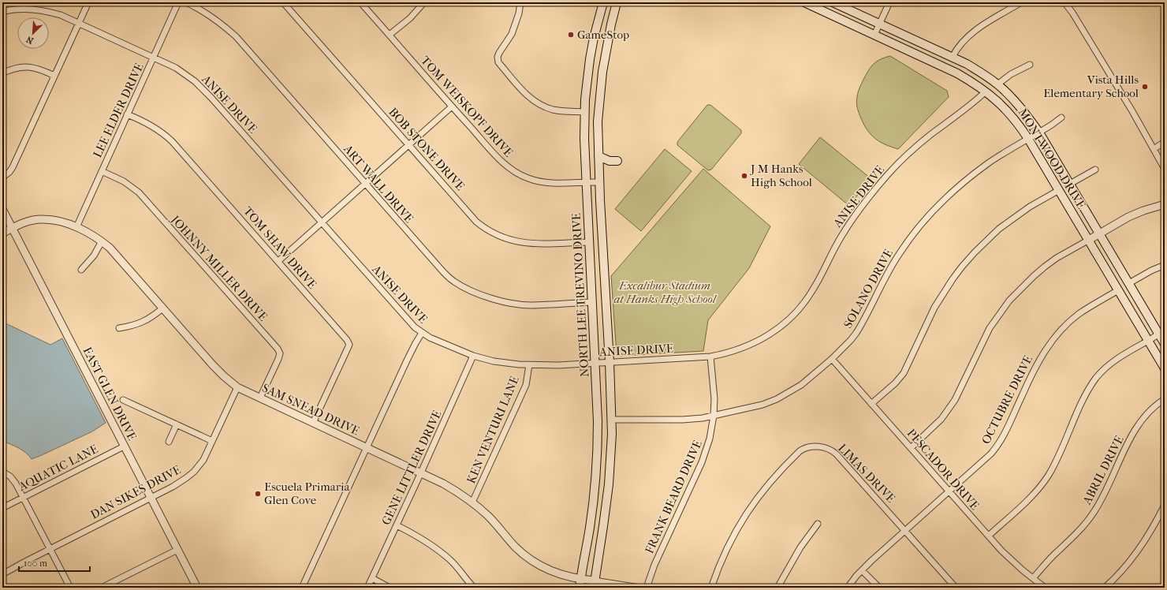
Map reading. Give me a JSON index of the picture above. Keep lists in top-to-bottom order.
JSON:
{
  "streets": {
    "main road": ["MONTWOOD DRIVE", "NORTH LEE TREVINO DRIVE"],
    "street": [
      "ANISE DRIVE",
      "TOM WEISKOPF DRIVE",
      "LEE ELDER DRIVE",
      "BOB STONE DRIVE",
      "ART WALL DRIVE",
      "TOM SHAW DRIVE",
      "JOHNNY MILLER DRIVE",
      "SOLANO DRIVE",
      "EAST GLEN DRIVE",
      "OCTUBRE DRIVE",
      "SAM SNEAD DRIVE",
      "KEN VENTURI LANE",
      "AQUATIC LANE",
      "GENE LITTLER DRIVE",
      "PESCADOR DRIVE",
      "ABRIL DRIVE",
      "LIMAS DRIVE",
      "DAN SIKES DRIVE",
      "FRANK BEARD DRIVE"
    ]
  },
  "crossings": [
    ["ANISE DRIVE", "LEE ELDER DRIVE"],
    ["ANISE DRIVE", "MONTWOOD DRIVE"],
    ["ANISE DRIVE", "NORTH LEE TREVINO DRIVE"],
    ["ANISE DRIVE", "KEN VENTURI LANE"],
    ["ANISE DRIVE", "GENE LITTLER DRIVE"],
    ["ANISE DRIVE", "FRANK BEARD DRIVE"],
    ["TOM WEISKOPF DRIVE", "NORTH LEE TREVINO DRIVE"],
    ["LEE ELDER DRIVE", "TOM SHAW DRIVE"],
    ["LEE ELDER DRIVE", "JOHNNY MILLER DRIVE"],
    ["LEE ELDER DRIVE", "SAM SNEAD DRIVE"],
    ["BOB STONE DRIVE", "NORTH LEE TREVINO DRIVE"],
    ["MONTWOOD DRIVE", "SOLANO DRIVE"],
    ["MONTWOOD DRIVE", "OCTUBRE DRIVE"],
    ["ART WALL DRIVE", "NORTH LEE TREVINO DRIVE"],
    ["TOM SHAW DRIVE", "SAM SNEAD DRIVE"],
    ["JOHNNY MILLER DRIVE", "SAM SNEAD DRIVE"],
    ["SOLANO DRIVE", "NORTH LEE TREVINO DRIVE"],
    ["SOLANO DRIVE", "PESCADOR DRIVE"],
    ["SOLANO DRIVE", "FRANK BEARD DRIVE"],
    ["NORTH LEE TREVINO DRIVE", "SAM SNEAD DRIVE"],
    ["EAST GLEN DRIVE", "SAM SNEAD DRIVE"],
    ["EAST GLEN DRIVE", "AQUATIC LANE"],
    ["EAST GLEN DRIVE", "DAN SIKES DRIVE"],
    ["OCTUBRE DRIVE", "PESCADOR DRIVE"],
    ["OCTUBRE DRIVE", "LIMAS DRIVE"],
    ["SAM SNEAD DRIVE", "KEN VENTURI LANE"],
    ["SAM SNEAD DRIVE", "GENE LITTLER DRIVE"],
    ["SAM SNEAD DRIVE", "DAN SIKES DRIVE"],
    ["PESCADOR DRIVE", "ABRIL DRIVE"]
  ],
  "parks": ["Excalibur Stadium at Hanks High School"],
  "places": [
    "GameStop",
    "Vista Hills Elementary School",
    "J M Hanks High School",
    "Escuela Primaria Glen Cove"
  ],
  "scale_bar": "100 m",
  "north": "bottom left"
}
